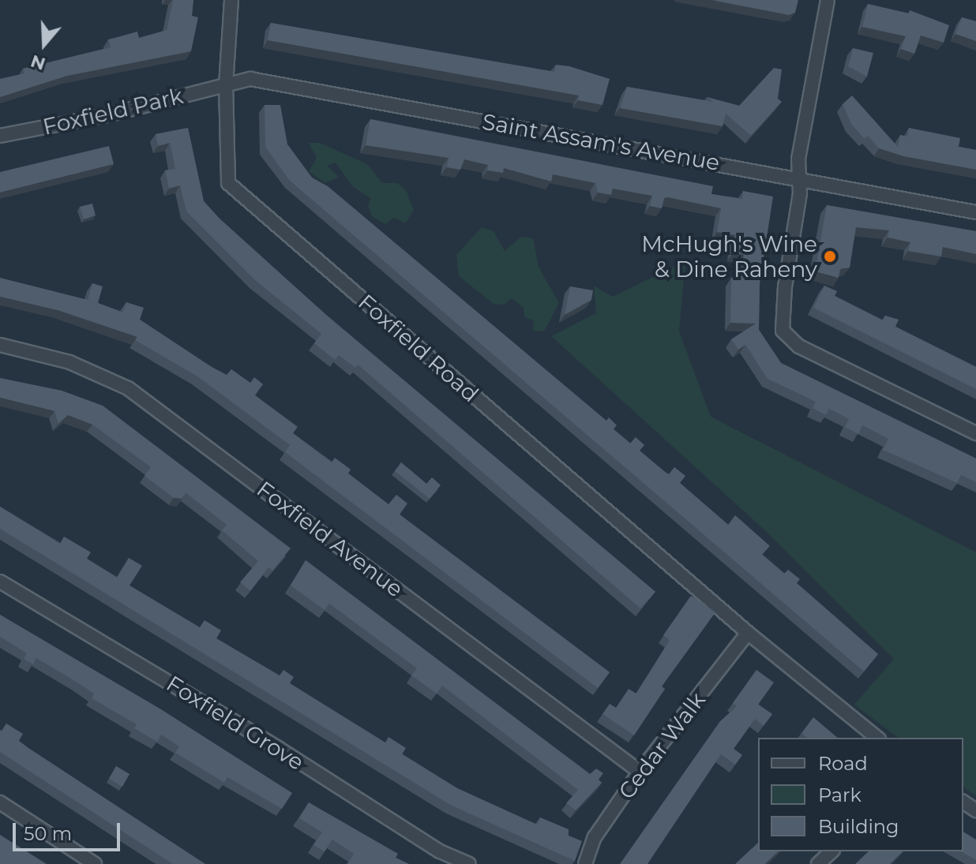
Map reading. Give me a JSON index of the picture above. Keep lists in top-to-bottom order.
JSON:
{
  "streets": {
    "street": [
      "Foxfield Park",
      "Saint Assam's Avenue",
      "Foxfield Road",
      "Foxfield Avenue",
      "Foxfield Grove",
      "Cedar Walk"
    ]
  },
  "crossings": [
    ["Foxfield Park", "Saint Assam's Avenue"],
    ["Foxfield Park", "Foxfield Road"],
    ["Saint Assam's Avenue", "Foxfield Road"],
    ["Foxfield Road", "Cedar Walk"],
    ["Foxfield Avenue", "Cedar Walk"]
  ],
  "places": ["McHugh's Wine & Dine Raheny"],
  "legend": ["Road", "Park", "Building"],
  "scale_bar": "50 m",
  "north": "bottom"
}
